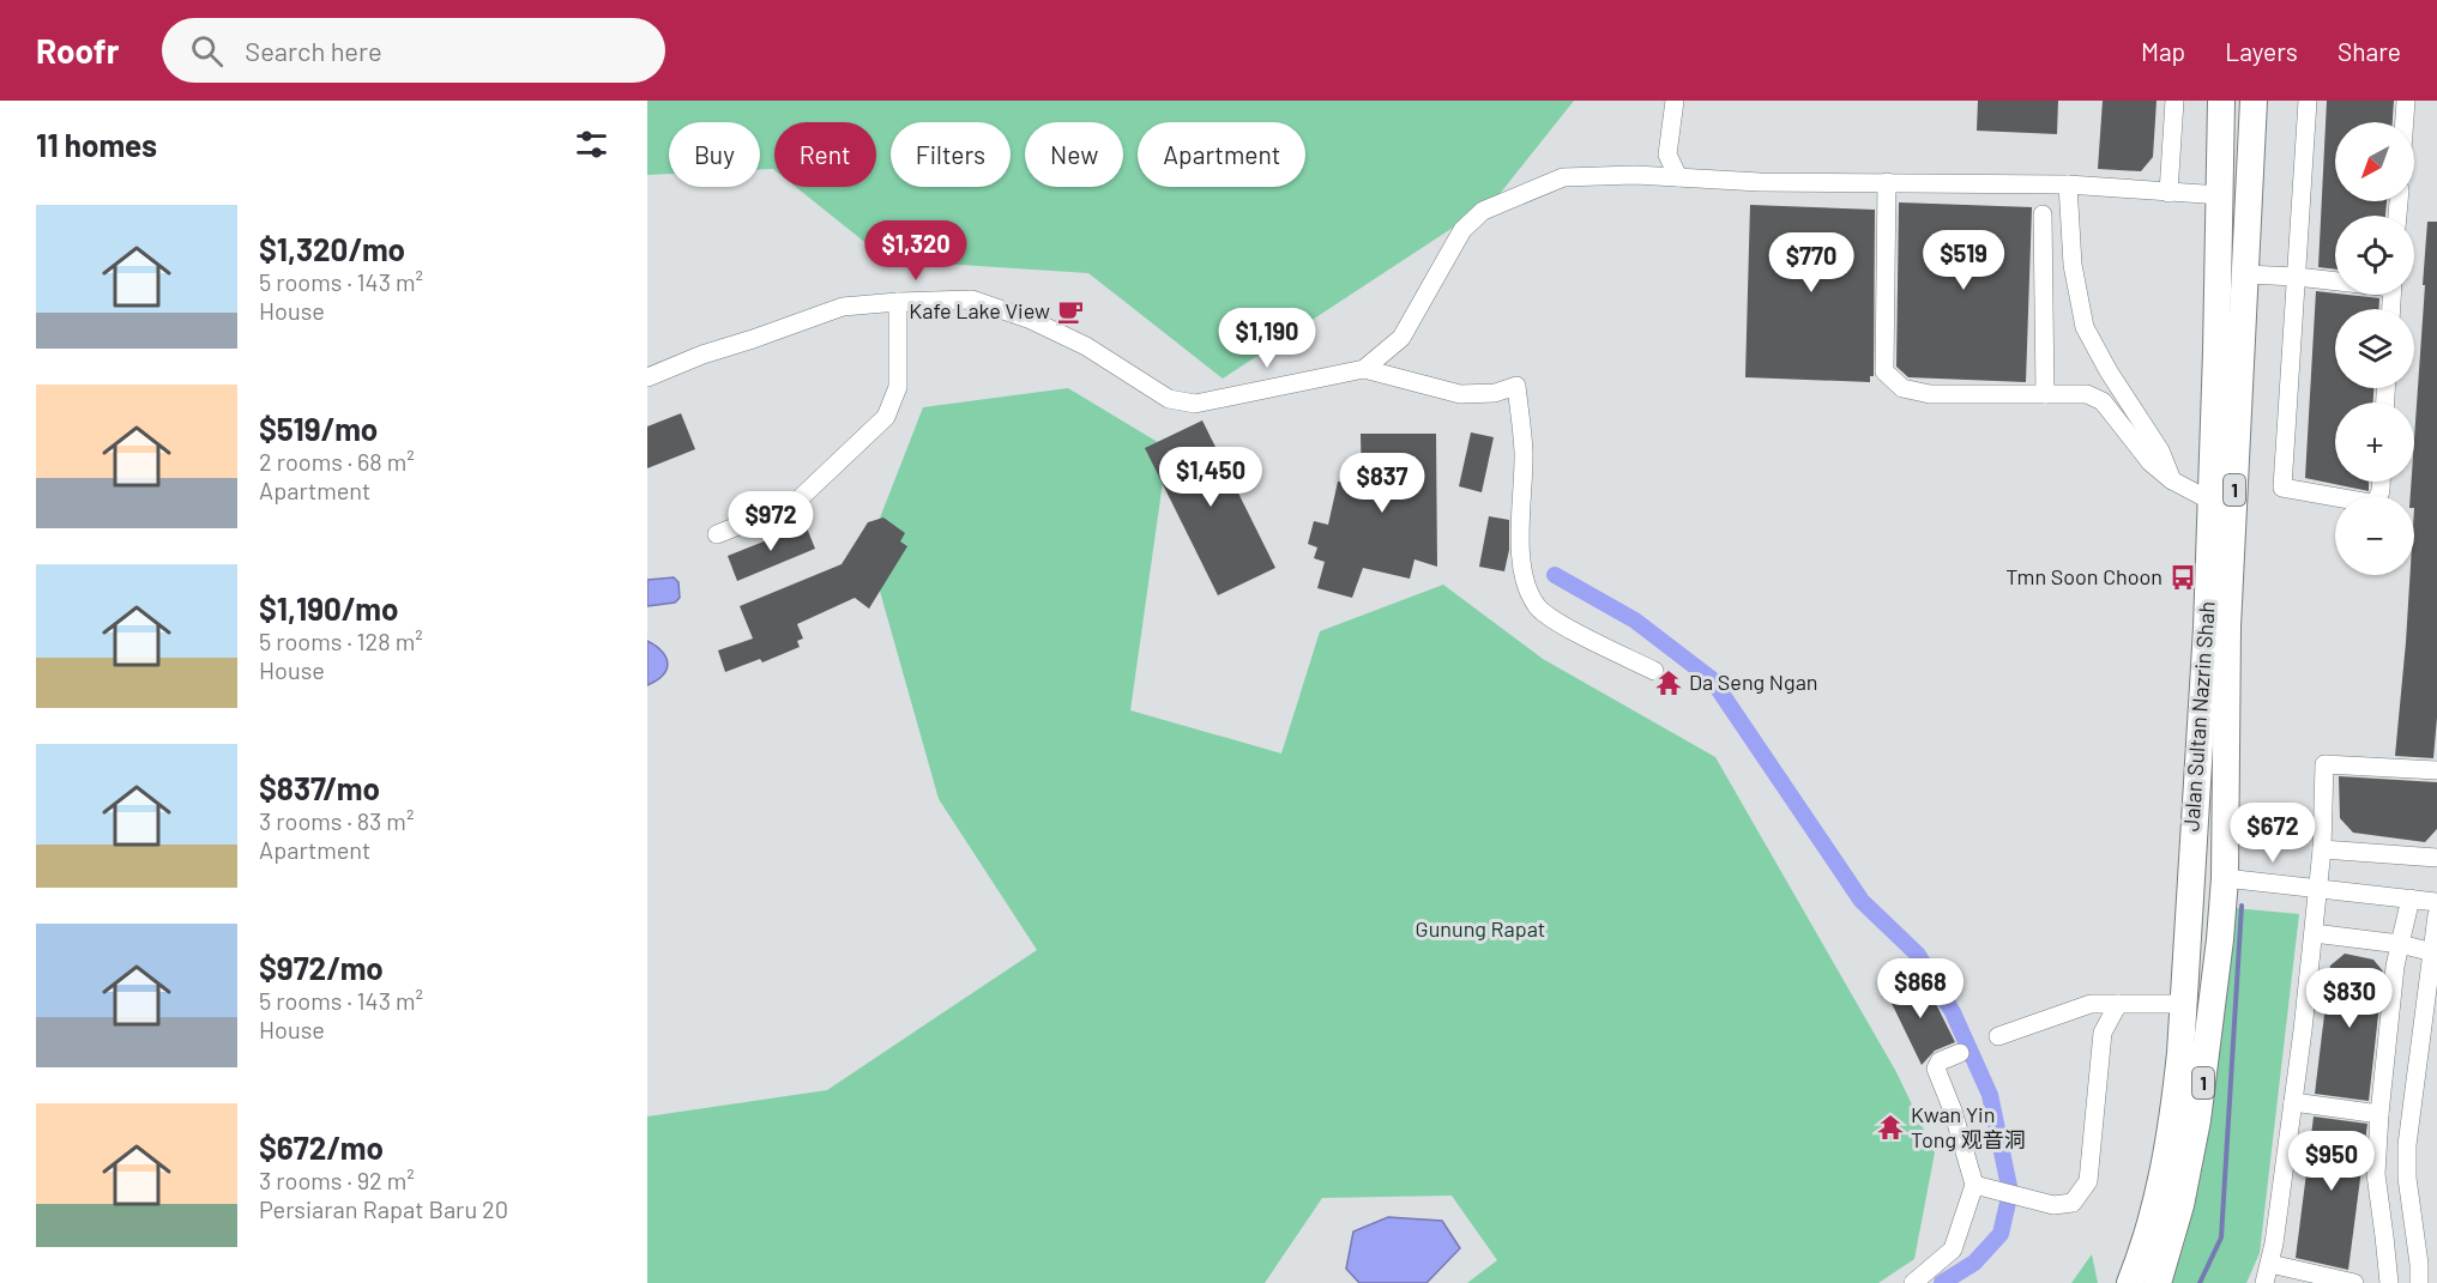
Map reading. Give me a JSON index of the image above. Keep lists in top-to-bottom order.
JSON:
{
  "streets": {
    "highway": ["1", "Jalan Sultan Nazrin Shah"]
  },
  "parks": ["Gunung Rapat"],
  "places": {
    "cafe": ["Kafe Lake View"],
    "bus stop": ["Tmn Soon Choon"],
    "temple": ["Da Seng Ngan", "Kwan Yin Tong 观音洞"]
  },
  "north": "bottom left",
  "page": {
    "header": "Roofr",
    "search": "Search here",
    "nav": ["Map", "Layers", "Share"],
    "heading": "11 homes",
    "map_buttons": ["+", "−"],
    "chip": [
      "Buy",
      "Rent",
      "Filters",
      "New",
      "Apartment"
    ],
    "list": [
      {
        "name": "$1,320/mo",
        "note": "5 rooms · 143 m² · House"
      },
      {
        "name": "$519/mo",
        "note": "2 rooms · 68 m² · Apartment"
      },
      {
        "name": "$1,190/mo",
        "note": "5 rooms · 128 m² · House"
      },
      {
        "name": "$837/mo",
        "note": "3 rooms · 83 m² · Apartment"
      },
      {
        "name": "$972/mo",
        "note": "5 rooms · 143 m² · House"
      },
      {
        "name": "$672/mo",
        "note": "3 rooms · 92 m² · Persiaran Rapat Baru 20"
      }
    ],
    "price": [
      "$1,320",
      "$519",
      "$770",
      "$1,190",
      "$1,450",
      "$837",
      "$972",
      "$672",
      "$868",
      "$830",
      "$950"
    ]
  }
}
